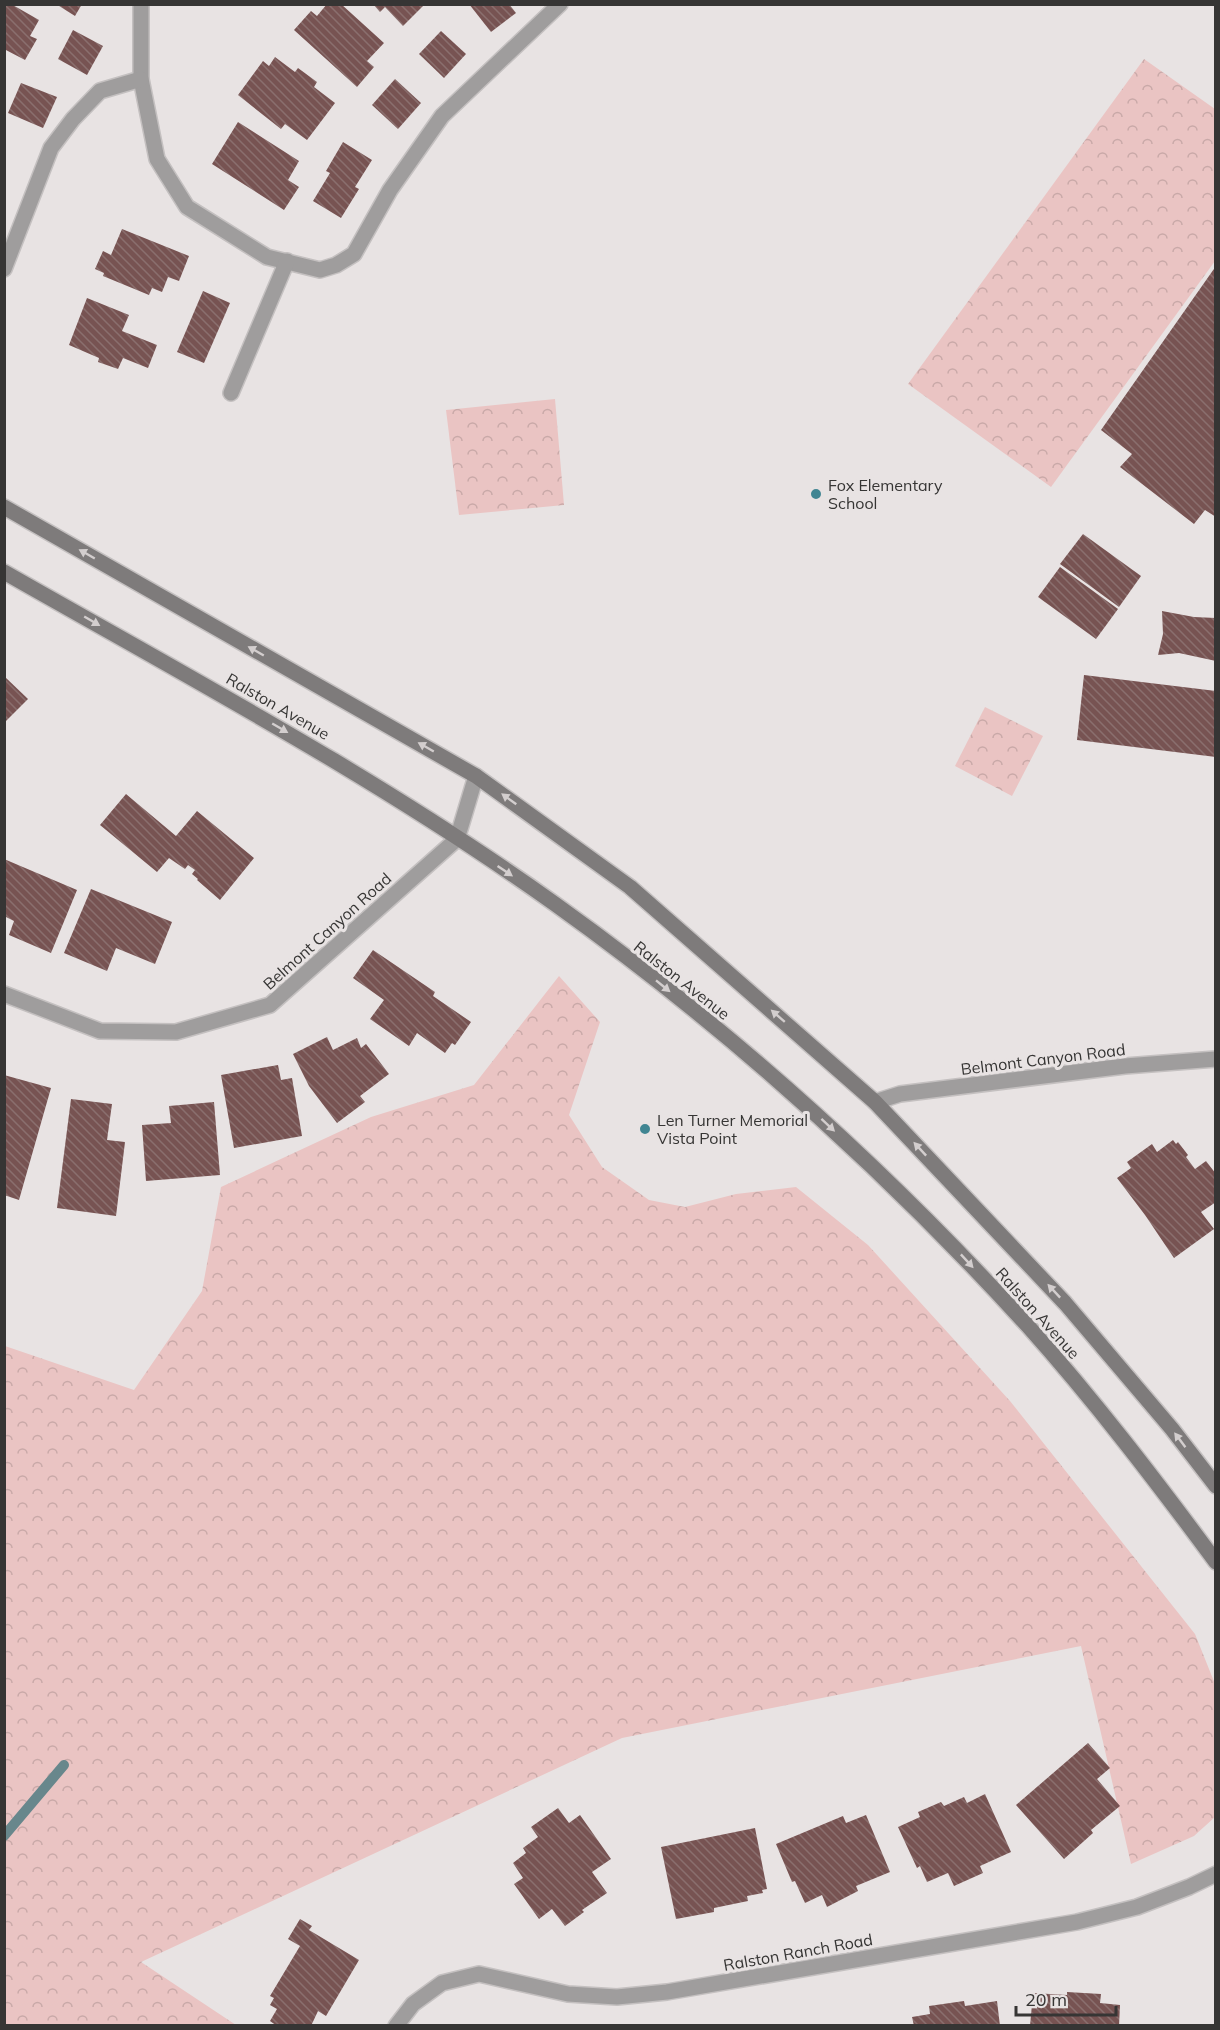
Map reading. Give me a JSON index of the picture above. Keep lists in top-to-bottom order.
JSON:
{
  "streets": {
    "main road": ["Ralston Avenue"],
    "street": ["Belmont Canyon Road", "Ralston Ranch Road"]
  },
  "crossings": [
    ["Ralston Avenue", "Belmont Canyon Road"]
  ],
  "places": ["Fox Elementary School", "Len Turner Memorial Vista Point"],
  "scale_bar": "20 m"
}
